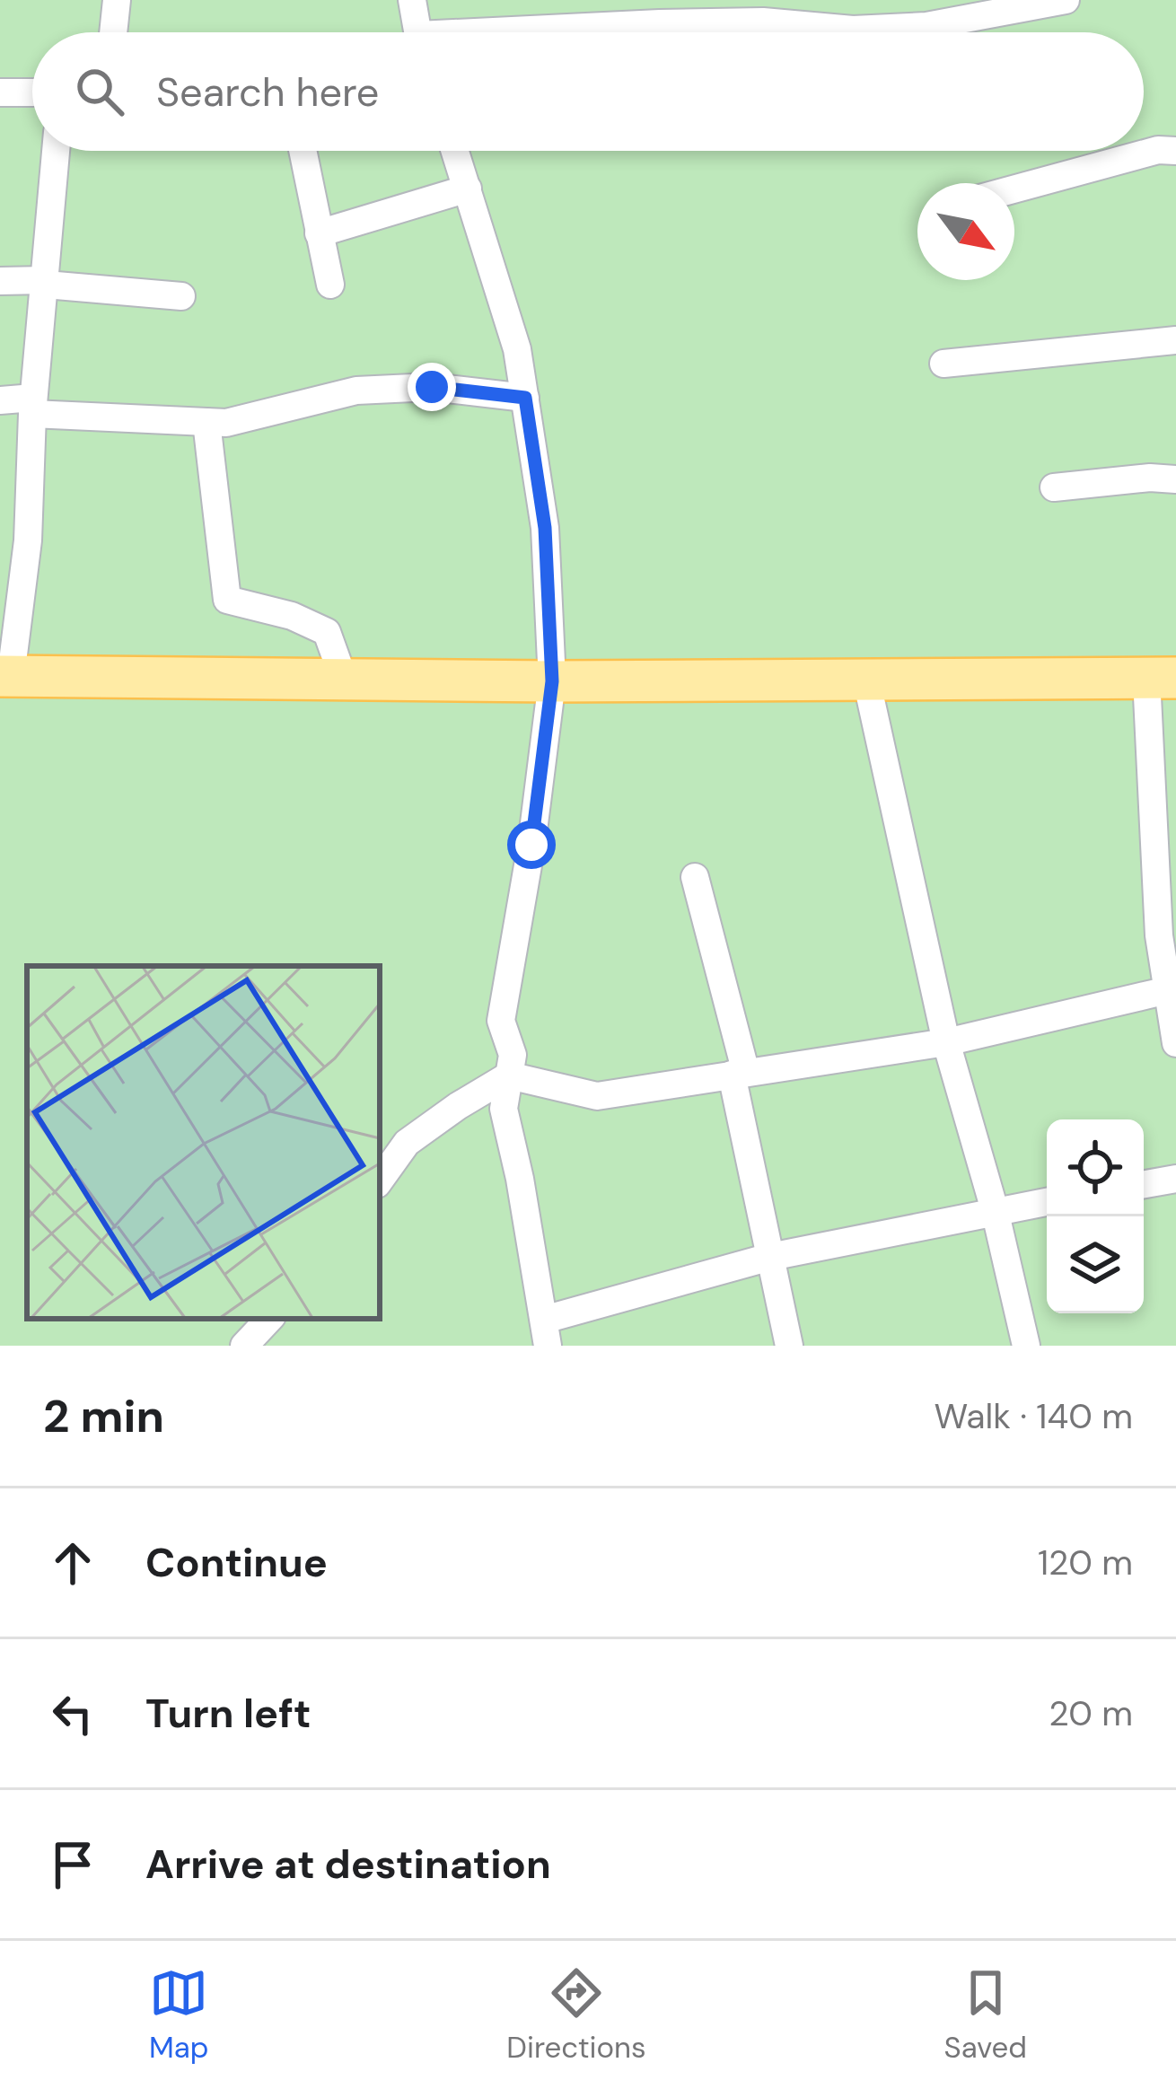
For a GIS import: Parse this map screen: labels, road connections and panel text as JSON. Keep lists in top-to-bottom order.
{
  "north": "bottom right",
  "page": {
    "search": "Search here",
    "heading": ["2 min", "Walk · 140 m"],
    "list": [
      ["Continue", "120 m"],
      ["Turn left", "20 m"],
      "Arrive at destination"
    ],
    "nav": ["Map", "Directions", "Saved"]
  }
}
